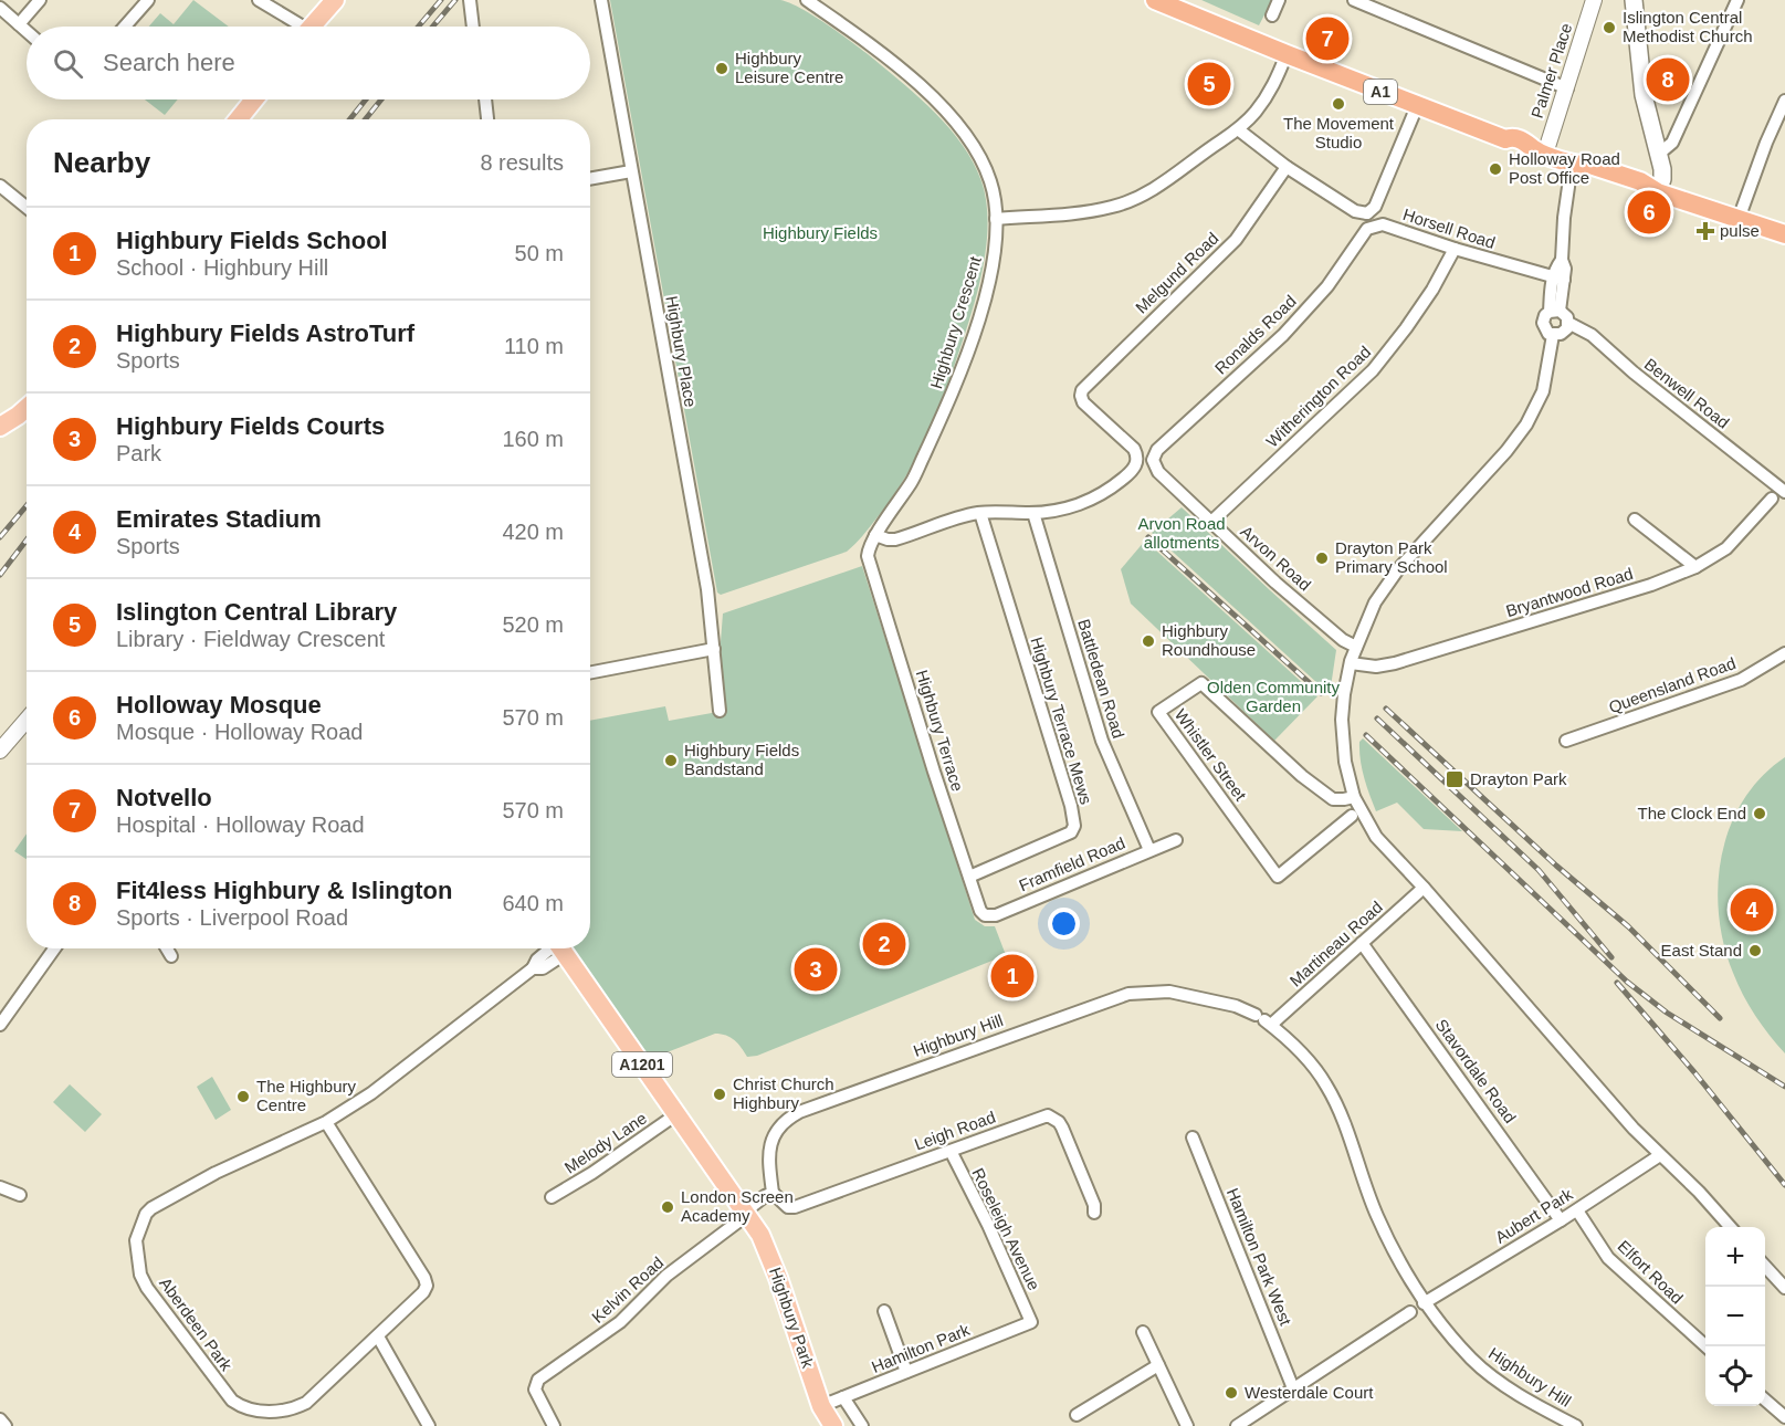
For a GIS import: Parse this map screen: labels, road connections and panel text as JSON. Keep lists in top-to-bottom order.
{
  "streets": {
    "highway": ["A1"],
    "main road": ["A1201", "Highbury Park"],
    "street": [
      "Palmer Place",
      "Horsell Road",
      "Melgund Road",
      "Highbury Crescent",
      "Ronalds Road",
      "Highbury Place",
      "Benwell Road",
      "Witherington Road",
      "Arvon Road",
      "Bryantwood Road",
      "Battledean Road",
      "Queensland Road",
      "Highbury Terrace Mews",
      "Highbury Terrace",
      "Whistler Street",
      "Framfield Road",
      "Martineau Road",
      "Highbury Hill",
      "Stavordale Road",
      "Leigh Road",
      "Melody Lane",
      "Aubert Park",
      "Roseleigh Avenue",
      "Hamilton Park West",
      "Elfort Road",
      "Kelvin Road",
      "Aberdeen Park",
      "Hamilton Park"
    ]
  },
  "crossings": [
    ["Palmer Place", "A1"],
    ["Horsell Road", "Ronalds Road"],
    ["Horsell Road", "Witherington Road"],
    ["Melgund Road", "Battledean Road"],
    ["Highbury Crescent", "Highbury Terrace"],
    ["Ronalds Road", "Arvon Road"],
    ["Witherington Road", "Arvon Road"],
    ["Battledean Road", "Framfield Road"],
    ["Highbury Terrace Mews", "Highbury Terrace"],
    ["Highbury Terrace", "Framfield Road"],
    ["Martineau Road", "Highbury Hill"],
    ["Martineau Road", "Stavordale Road"],
    ["Highbury Hill", "Leigh Road"],
    ["Highbury Hill", "Aubert Park"],
    ["A1201", "Melody Lane"],
    ["A1201", "Kelvin Road"],
    ["A1201", "Highbury Park"],
    ["Stavordale Road", "Aubert Park"],
    ["Leigh Road", "Roseleigh Avenue"],
    ["Aubert Park", "Elfort Road"],
    ["Roseleigh Avenue", "Hamilton Park"],
    ["Kelvin Road", "Highbury Park"],
    ["Highbury Park", "Hamilton Park"]
  ],
  "parks": ["Highbury Fields", "Arvon Road allotments", "Olden Community Garden"],
  "places": {
    "other": [
      "Islington Central Methodist Church",
      "Highbury Leisure Centre",
      "The Movement Studio",
      "Holloway Road Post Office",
      "Drayton Park Primary School",
      "Highbury Roundhouse",
      "Highbury Fields Bandstand",
      "The Clock End",
      "East Stand",
      "Christ Church Highbury",
      "The Highbury Centre",
      "London Screen Academy",
      "Westerdale Court"
    ],
    "health": ["pulse"],
    "transit": ["Drayton Park"]
  },
  "page": {
    "pins": [
      "7",
      "8",
      "5",
      "6",
      "4",
      "2",
      "3",
      "1"
    ],
    "search": "Search here",
    "heading": ["Nearby", "8 results"],
    "list": [
      {
        "mark": "1",
        "name": "Highbury Fields School",
        "note": "School · Highbury Hill",
        "value": "50 m"
      },
      {
        "mark": "2",
        "name": "Highbury Fields AstroTurf",
        "note": "Sports",
        "value": "110 m"
      },
      {
        "mark": "3",
        "name": "Highbury Fields Courts",
        "note": "Park",
        "value": "160 m"
      },
      {
        "mark": "4",
        "name": "Emirates Stadium",
        "note": "Sports",
        "value": "420 m"
      },
      {
        "mark": "5",
        "name": "Islington Central Library",
        "note": "Library · Fieldway Crescent",
        "value": "520 m"
      },
      {
        "mark": "6",
        "name": "Holloway Mosque",
        "note": "Mosque · Holloway Road",
        "value": "570 m"
      },
      {
        "mark": "7",
        "name": "Notvello",
        "note": "Hospital · Holloway Road",
        "value": "570 m"
      },
      {
        "mark": "8",
        "name": "Fit4less Highbury & Islington",
        "note": "Sports · Liverpool Road",
        "value": "640 m"
      }
    ],
    "map_buttons": ["+", "−"]
  }
}
